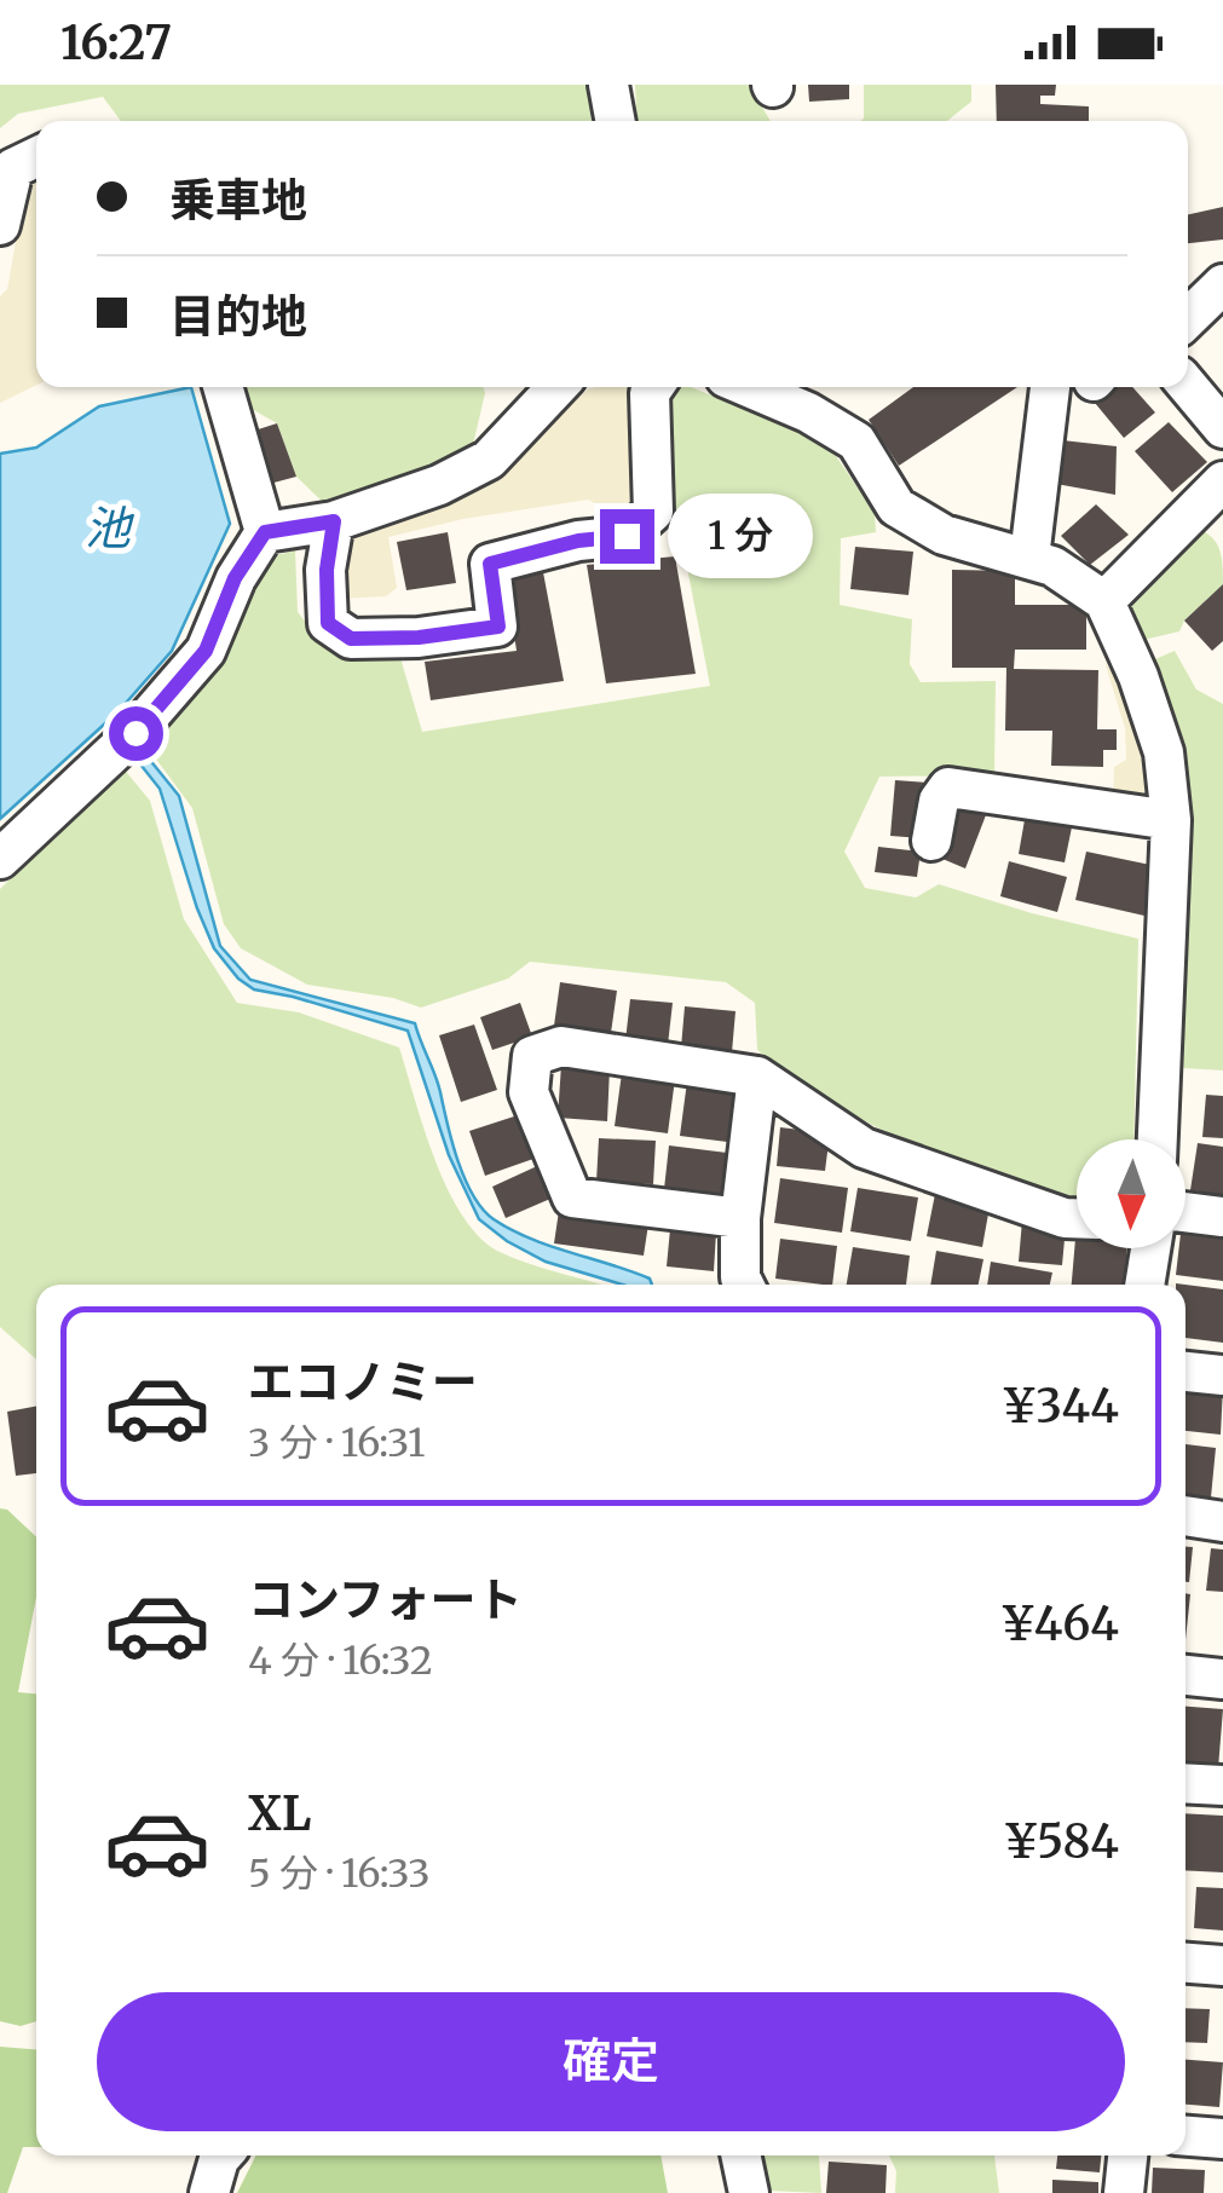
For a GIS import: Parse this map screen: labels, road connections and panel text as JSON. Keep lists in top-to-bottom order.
{
  "water": ["池"],
  "north": "bottom",
  "page": {
    "status": "16:27",
    "banner": ["乗車地", "目的地"],
    "bubble": "1 分",
    "list": [
      {
        "name": "エコノミー",
        "note": "3 分 · 16:31",
        "value": "¥344"
      },
      {
        "name": "コンフォート",
        "note": "4 分 · 16:32",
        "value": "¥464"
      },
      {
        "name": "XL",
        "note": "5 分 · 16:33",
        "value": "¥584"
      }
    ],
    "buttons": "確定"
  }
}
